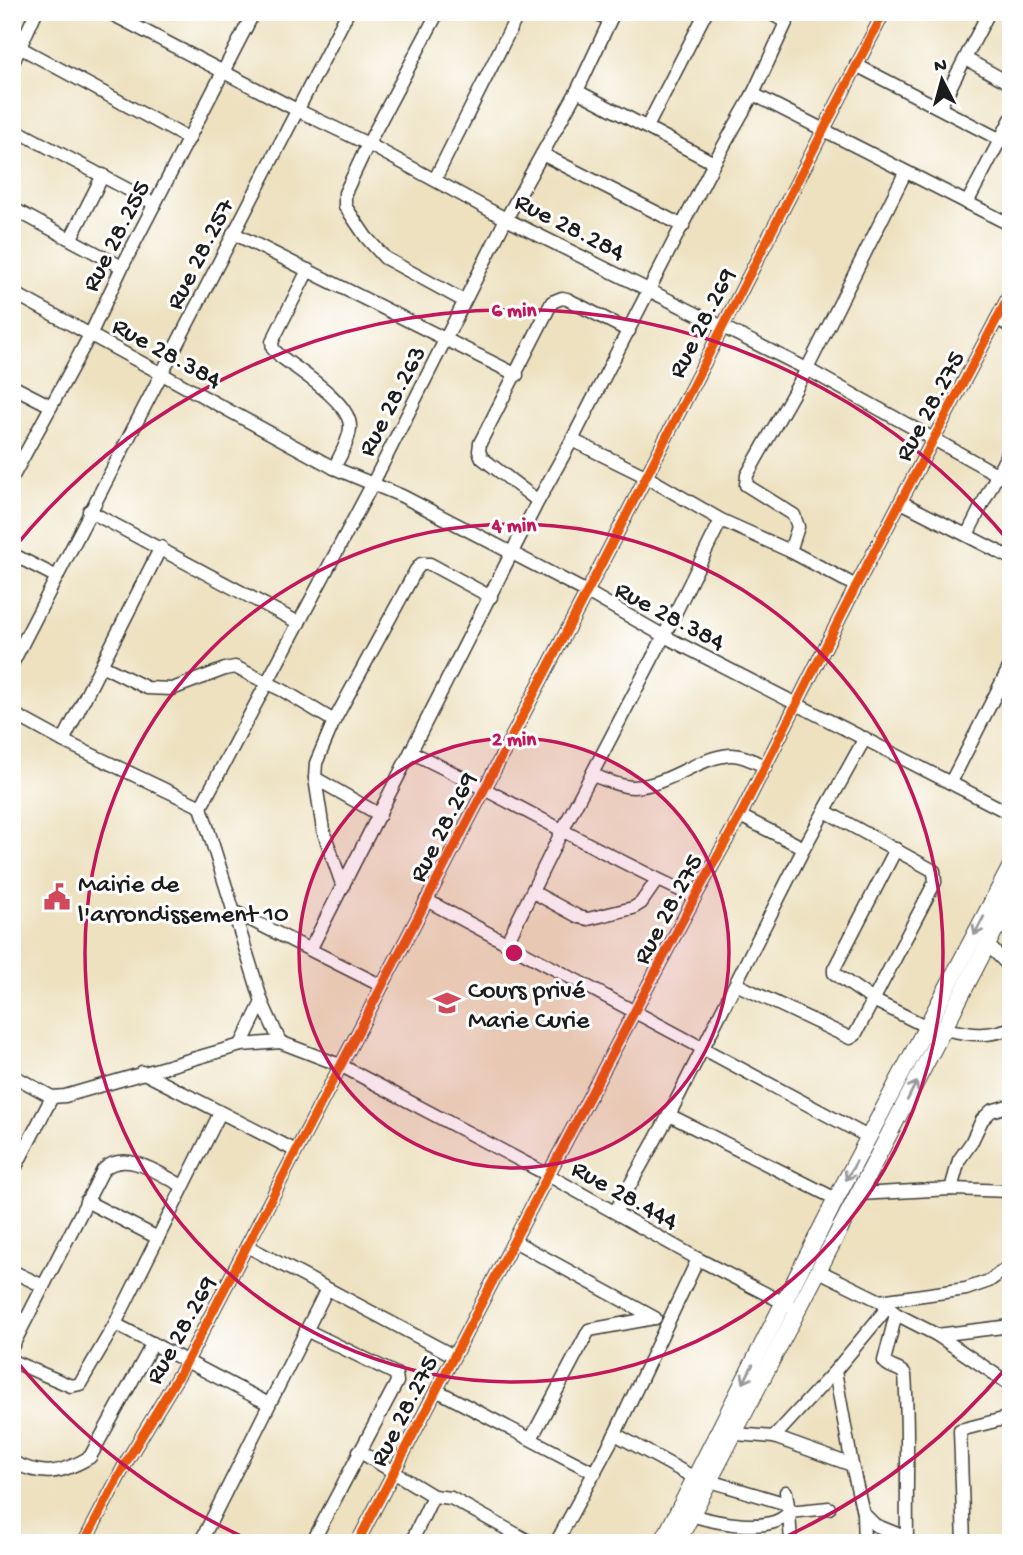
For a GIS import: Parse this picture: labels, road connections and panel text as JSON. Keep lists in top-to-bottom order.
{
  "streets": {
    "street": [
      "Rue 28.284",
      "Rue 28.255",
      "Rue 28.257",
      "Rue 28.269",
      "Rue 28.384",
      "Rue 28.263",
      "Rue 28.275",
      "Rue 28.444"
    ]
  },
  "crossings": [
    ["Rue 28.284", "Rue 28.255"],
    ["Rue 28.284", "Rue 28.257"],
    ["Rue 28.284", "Rue 28.269"],
    ["Rue 28.284", "Rue 28.263"],
    ["Rue 28.284", "Rue 28.275"],
    ["Rue 28.255", "Rue 28.384"],
    ["Rue 28.257", "Rue 28.384"],
    ["Rue 28.269", "Rue 28.384"],
    ["Rue 28.269", "Rue 28.444"],
    ["Rue 28.384", "Rue 28.263"],
    ["Rue 28.384", "Rue 28.275"],
    ["Rue 28.275", "Rue 28.444"]
  ],
  "places": {
    "public building": ["Mairie de l'arrondissement 10"],
    "school or university": ["Cours privé Marie Curie"]
  },
  "north": "top",
  "rings": ["6 min", "4 min", "2 min"]
}
